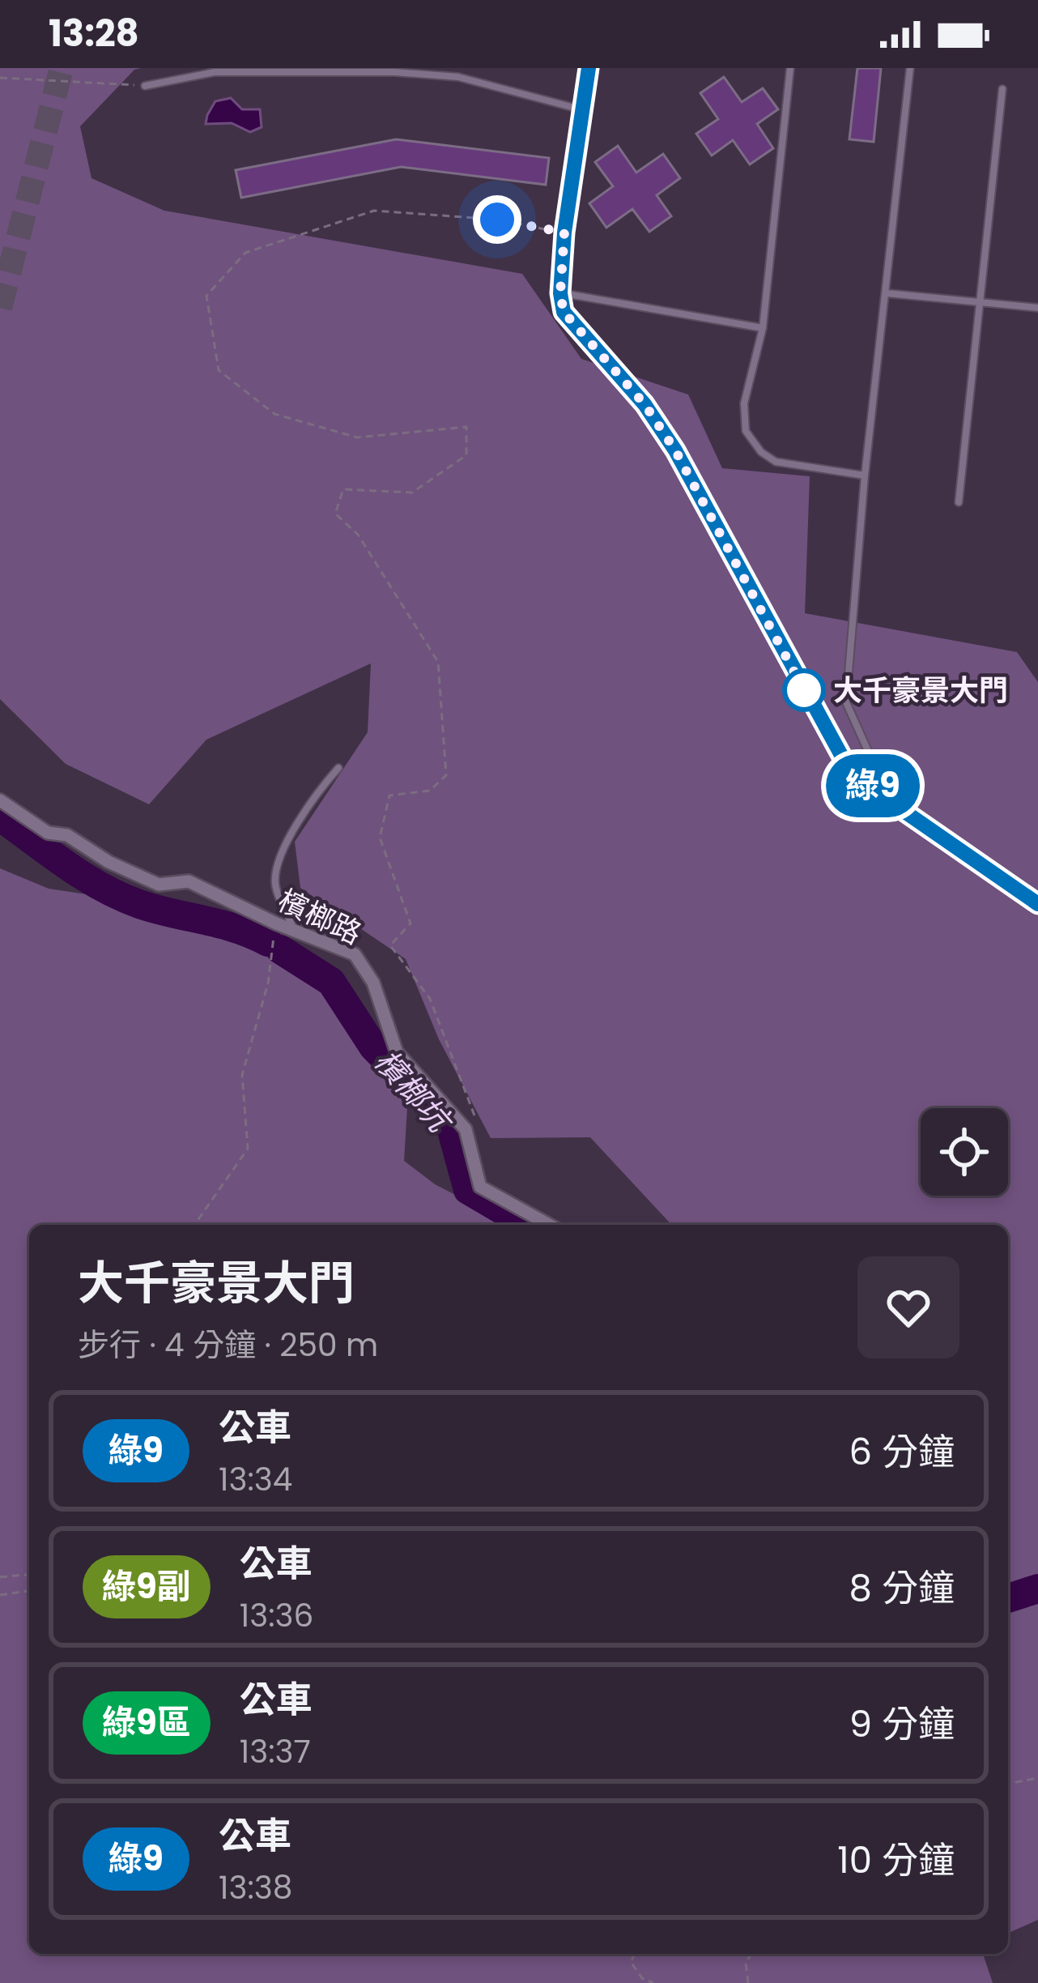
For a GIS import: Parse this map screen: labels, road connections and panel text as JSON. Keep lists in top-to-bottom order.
{
  "streets": {
    "street": ["檳榔路"]
  },
  "water": ["檳榔坑"],
  "places": ["大千豪景大門"],
  "lines": ["bus line 綠9"],
  "page": {
    "status": "13:28",
    "on_map": "綠9",
    "heading": ["大千豪景大門", "步行 · 4 分鐘 · 250 m"],
    "list": [
      {
        "mark": "綠9",
        "name": "公車",
        "note": "13:34",
        "value": "6 分鐘"
      },
      {
        "mark": "綠9副",
        "name": "公車",
        "note": "13:36",
        "value": "8 分鐘"
      },
      {
        "mark": "綠9區",
        "name": "公車",
        "note": "13:37",
        "value": "9 分鐘"
      },
      {
        "mark": "綠9",
        "name": "公車",
        "note": "13:38",
        "value": "10 分鐘"
      }
    ]
  }
}
